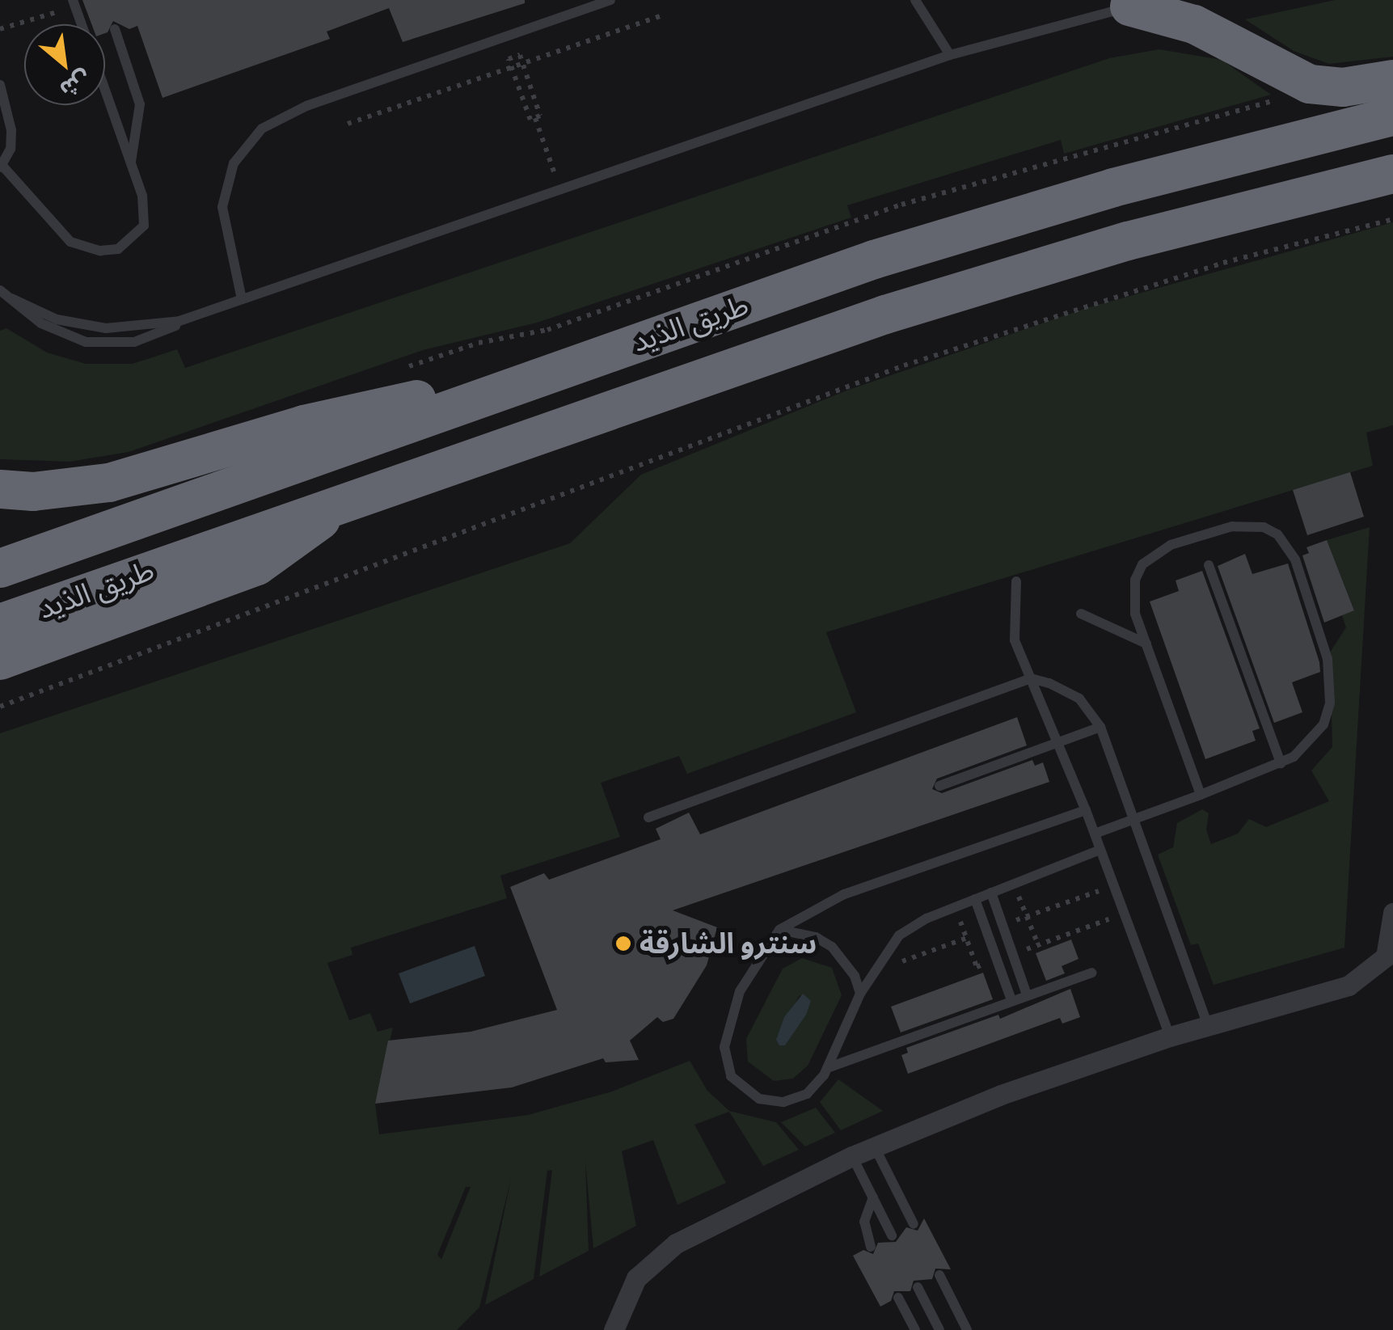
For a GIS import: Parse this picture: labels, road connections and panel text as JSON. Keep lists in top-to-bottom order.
{
  "streets": {
    "highway": ["طريق الذيد"]
  },
  "places": ["سنترو الشارقة"],
  "north": "bottom right"
}
